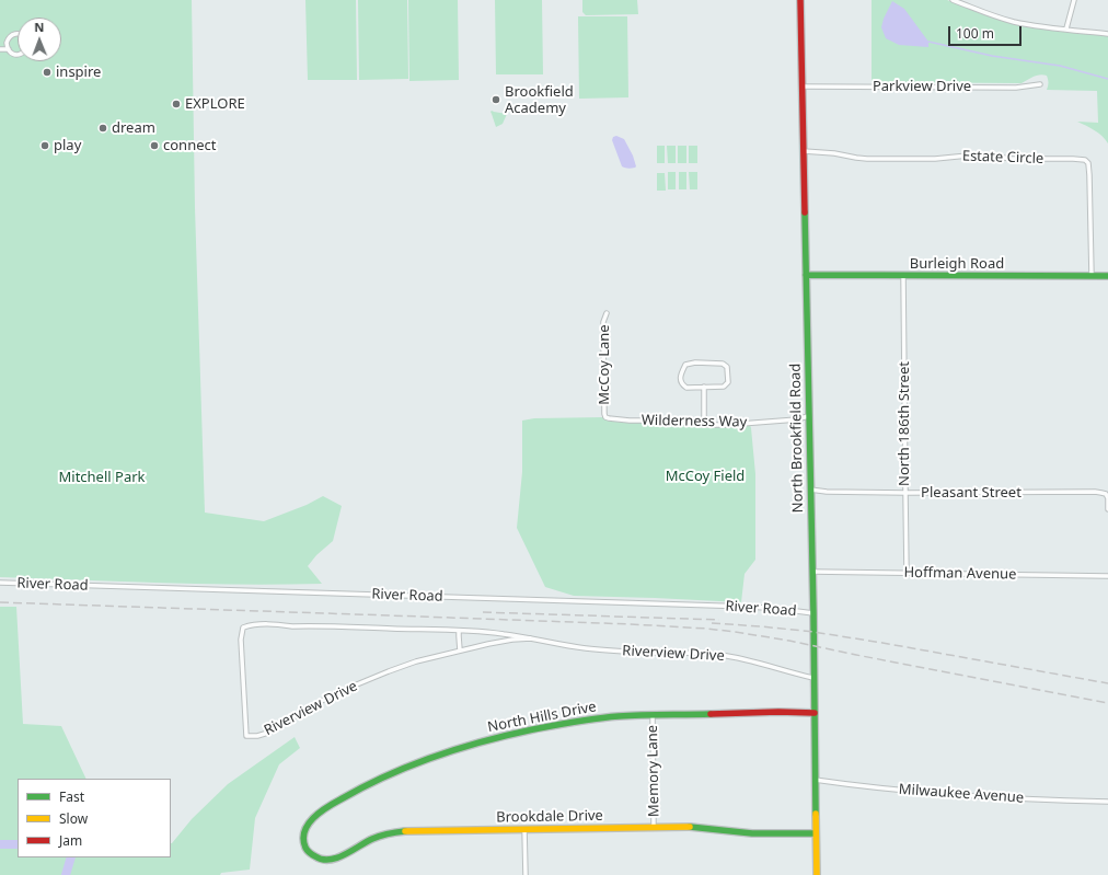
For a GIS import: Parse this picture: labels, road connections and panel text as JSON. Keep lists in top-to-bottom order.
{
  "streets": {
    "street": [
      "Parkview Drive",
      "Estate Circle",
      "Burleigh Road",
      "McCoy Lane",
      "Wilderness Way",
      "North 186th Street",
      "North Brookfield Road",
      "Pleasant Street",
      "Hoffman Avenue",
      "River Road",
      "Riverview Drive",
      "North Hills Drive",
      "Memory Lane",
      "Milwaukee Avenue",
      "Brookdale Drive"
    ]
  },
  "crossings": [
    ["Parkview Drive", "North Brookfield Road"],
    ["Estate Circle", "Burleigh Road"],
    ["Estate Circle", "North Brookfield Road"],
    ["Burleigh Road", "North 186th Street"],
    ["Burleigh Road", "North Brookfield Road"],
    ["McCoy Lane", "Wilderness Way"],
    ["Wilderness Way", "North Brookfield Road"],
    ["North 186th Street", "Pleasant Street"],
    ["North 186th Street", "Hoffman Avenue"],
    ["North Brookfield Road", "Pleasant Street"],
    ["North Brookfield Road", "Hoffman Avenue"],
    ["North Brookfield Road", "River Road"],
    ["North Brookfield Road", "Riverview Drive"],
    ["North Brookfield Road", "North Hills Drive"],
    ["North Brookfield Road", "Milwaukee Avenue"],
    ["North Brookfield Road", "Brookdale Drive"],
    ["North Hills Drive", "Memory Lane"],
    ["North Hills Drive", "Brookdale Drive"],
    ["Memory Lane", "Brookdale Drive"]
  ],
  "parks": ["McCoy Field", "Mitchell Park"],
  "places": [
    "inspire",
    "Brookfield Academy",
    "EXPLORE",
    "dream",
    "play",
    "connect"
  ],
  "legend": ["Fast", "Slow", "Jam"],
  "scale_bar": "100 m",
  "north": "top"
}
